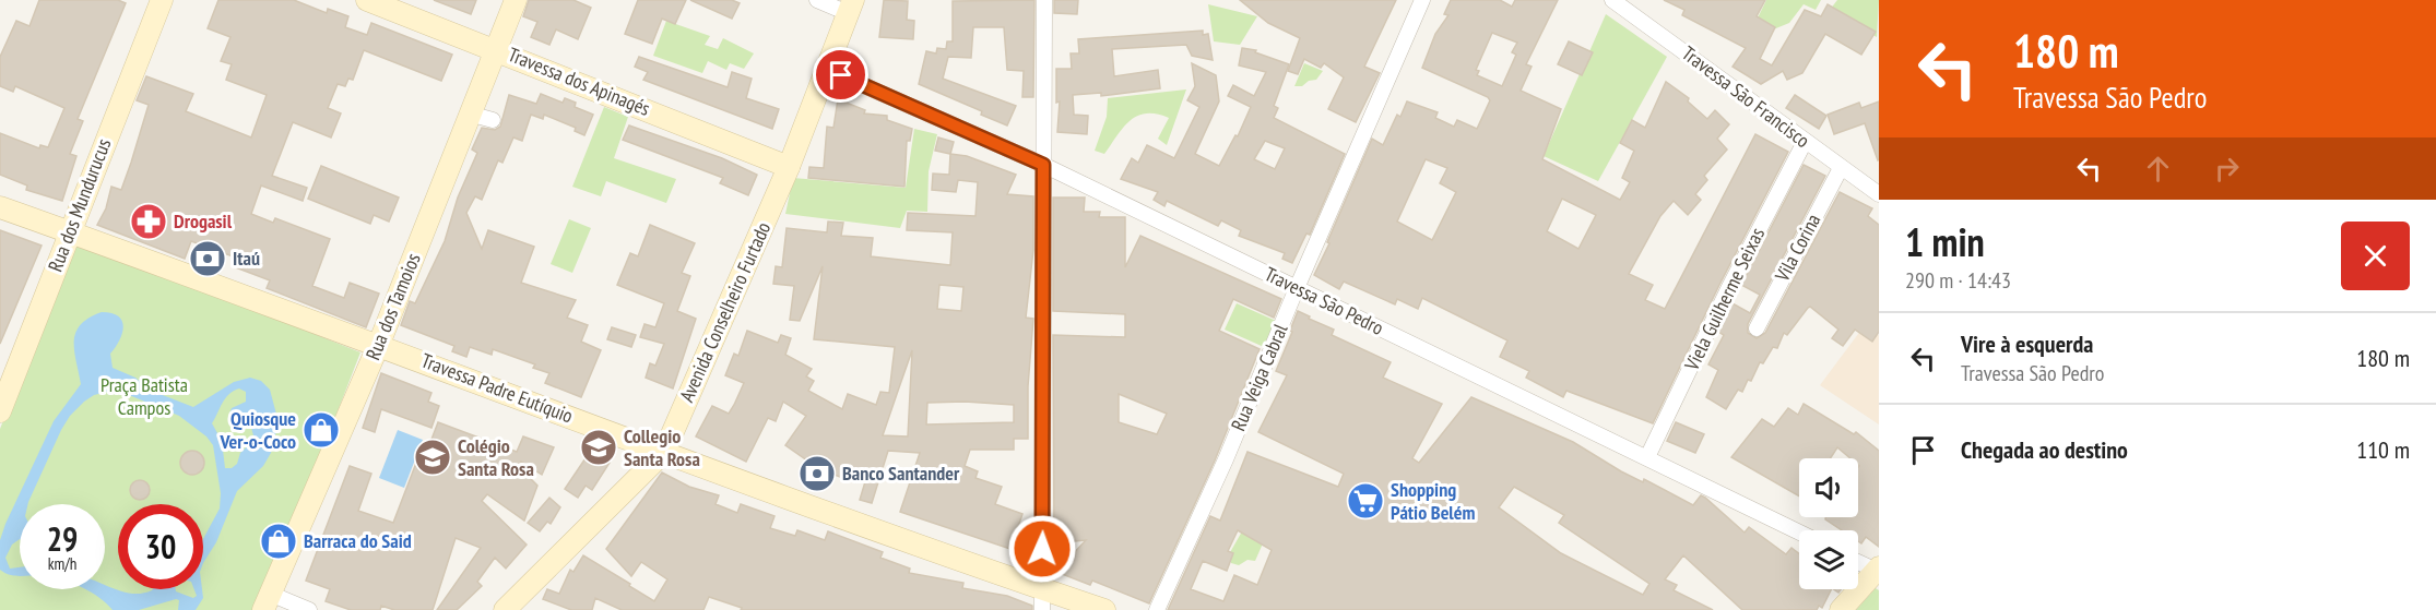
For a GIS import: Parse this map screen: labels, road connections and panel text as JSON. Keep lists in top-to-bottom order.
{
  "streets": {
    "main road": [
      "Travessa dos Apinagés",
      "Rua dos Mundurucus",
      "Rua dos Tamoios",
      "Avenida Conselheiro Furtado",
      "Travessa Padre Eutíquio"
    ],
    "street": [
      "Travessa São Francisco",
      "Vila Corina",
      "Viela Guilherme Seixas",
      "Travessa São Pedro",
      "Rua Veiga Cabral"
    ]
  },
  "crossings": [
    ["Travessa dos Apinagés", "Rua dos Tamoios"],
    ["Travessa dos Apinagés", "Avenida Conselheiro Furtado"],
    ["Travessa São Francisco", "Vila Corina"],
    ["Travessa São Francisco", "Viela Guilherme Seixas"],
    ["Rua dos Mundurucus", "Travessa Padre Eutíquio"],
    ["Viela Guilherme Seixas", "Travessa São Pedro"],
    ["Travessa São Pedro", "Avenida Conselheiro Furtado"],
    ["Travessa São Pedro", "Rua Veiga Cabral"],
    ["Rua dos Tamoios", "Travessa Padre Eutíquio"],
    ["Avenida Conselheiro Furtado", "Travessa Padre Eutíquio"]
  ],
  "parks": ["Praça Batista Campos"],
  "places": {
    "pharmacy": ["Drogasil"],
    "bank": ["Itaú", "Banco Santander"],
    "shop": ["Quiosque Ver-o-Coco", "Barraca do Said"],
    "school or university": ["Collegio Santa Rosa", "Colégio Santa Rosa"],
    "supermarket": ["Shopping Pátio Belém"]
  },
  "page": {
    "turn": ["180 m", "Travessa São Pedro"],
    "heading": ["1 min", "290 m · 14:43"],
    "list": [
      {
        "name": "Vire à esquerda",
        "note": "Travessa São Pedro",
        "value": "180 m"
      },
      {
        "name": "Chegada ao destino",
        "value": "110 m"
      }
    ],
    "speed": "29 km/h",
    "limit": "30"
  }
}
